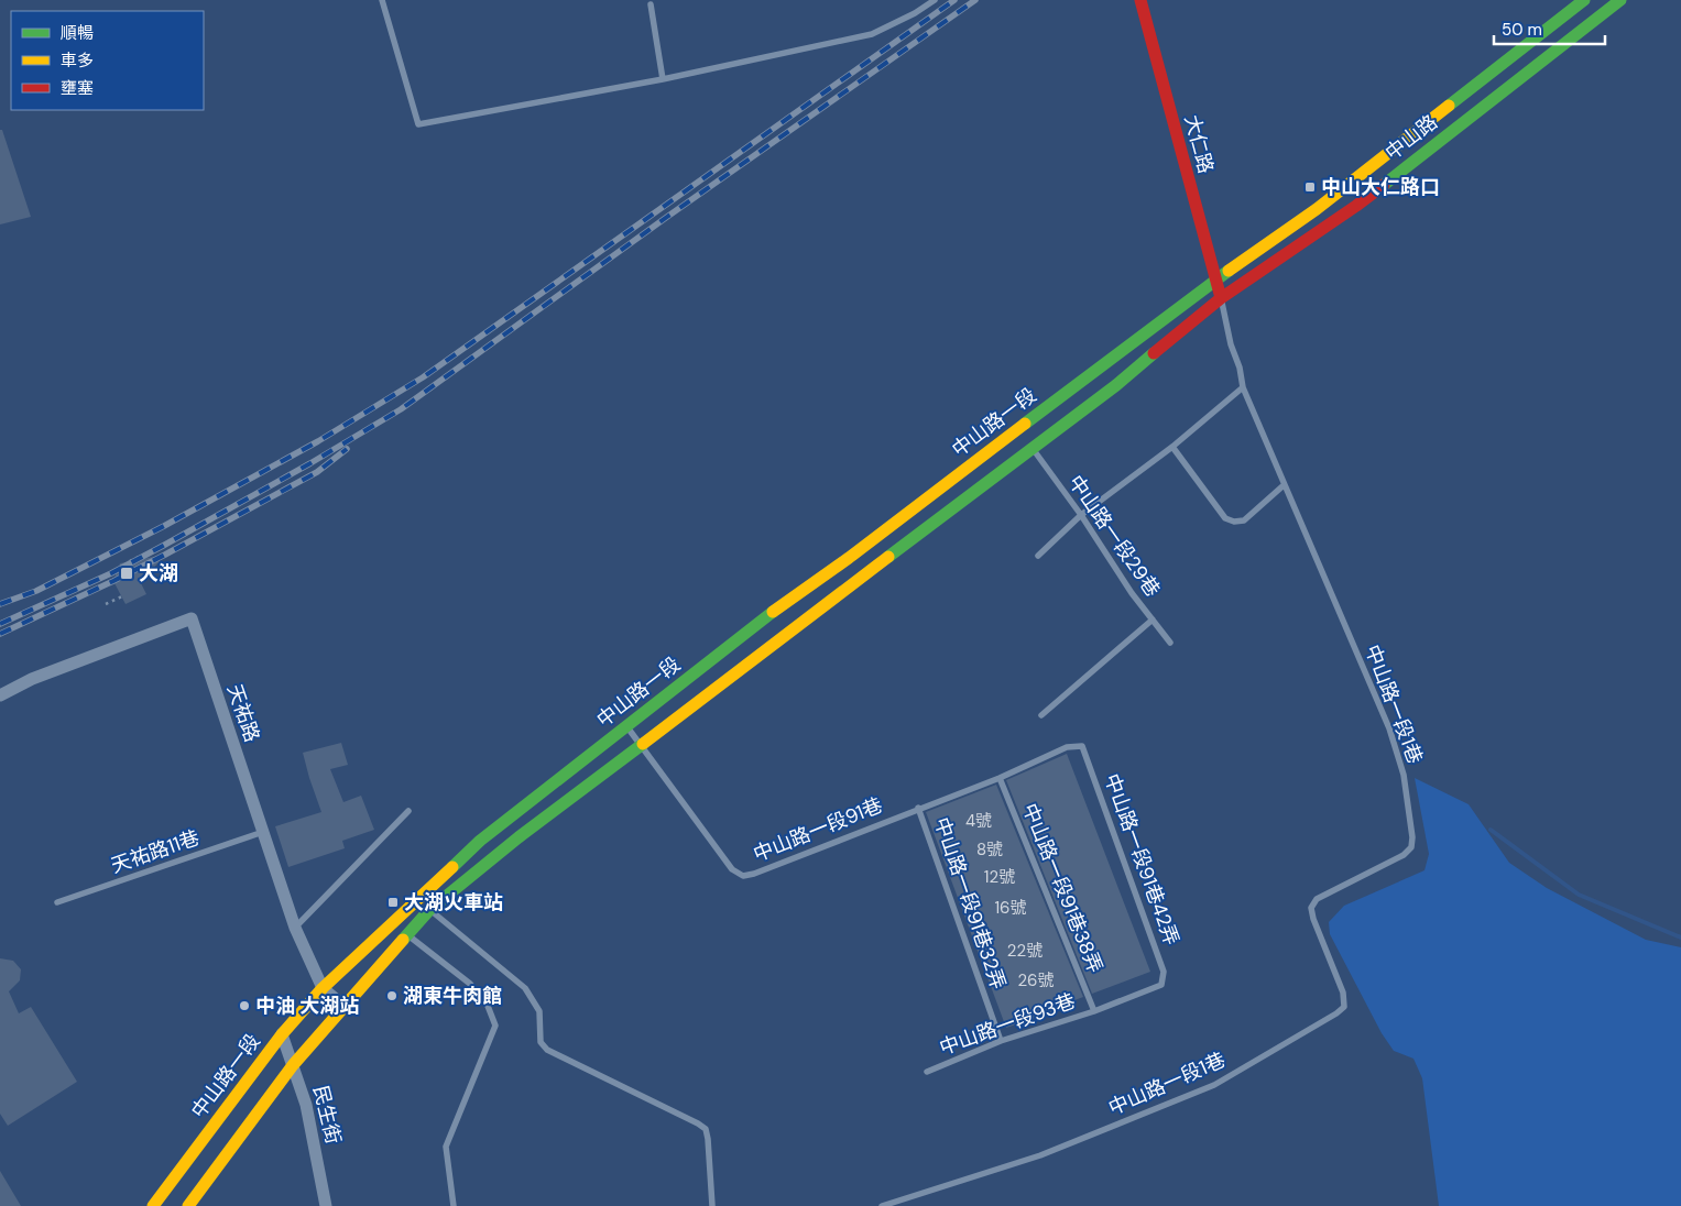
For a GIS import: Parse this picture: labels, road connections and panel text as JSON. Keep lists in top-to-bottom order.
{
  "streets": {
    "main road": ["中山路", "大仁路", "中山路一段"],
    "street": ["天祐路", "民生街"],
    "lane": [
      "中山路一段29巷",
      "中山路一段1巷",
      "中山路一段91巷",
      "天祐路11巷",
      "中山路一段91巷42弄",
      "中山路一段91巷38弄",
      "中山路一段91巷32弄",
      "中山路一段93巷"
    ]
  },
  "crossings": [
    ["中山路", "大仁路"],
    ["中山路", "中山路一段"],
    ["中山路", "中山路一段1巷"],
    ["大仁路", "中山路一段"],
    ["大仁路", "中山路一段1巷"],
    ["中山路一段", "天祐路"],
    ["中山路一段", "中山路一段91巷"],
    ["中山路一段", "民生街"],
    ["天祐路", "天祐路11巷"],
    ["中山路一段91巷", "中山路一段91巷42弄"],
    ["中山路一段91巷", "中山路一段91巷38弄"],
    ["中山路一段91巷", "中山路一段91巷32弄"],
    ["中山路一段91巷42弄", "中山路一段93巷"],
    ["中山路一段91巷38弄", "中山路一段93巷"],
    ["中山路一段91巷32弄", "中山路一段93巷"]
  ],
  "places": {
    "transit": ["中山大仁路口", "大湖", "大湖火車站"],
    "other": ["湖東牛肉館", "中油 大湖站"]
  },
  "house_numbers": [
    "4號",
    "8號",
    "12號",
    "16號",
    "22號",
    "26號"
  ],
  "legend": ["順暢", "車多", "壅塞"],
  "scale_bar": "50 m"
}
